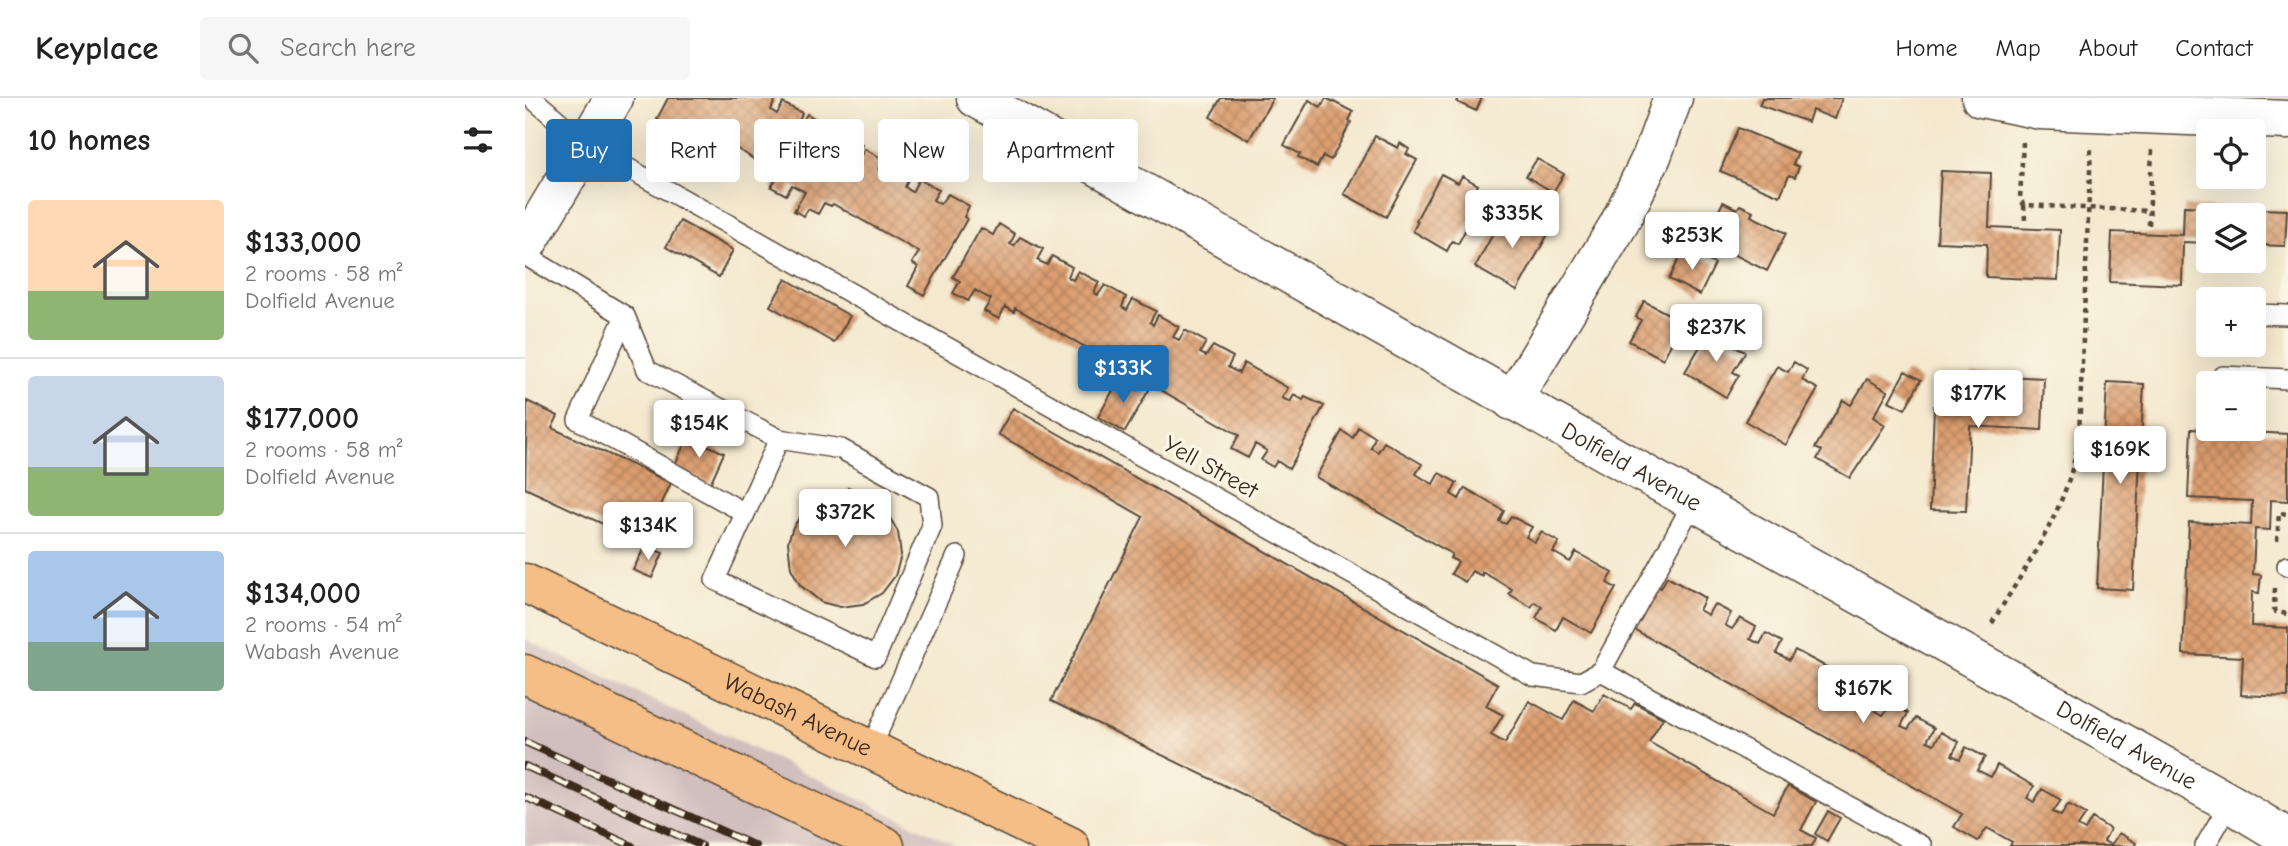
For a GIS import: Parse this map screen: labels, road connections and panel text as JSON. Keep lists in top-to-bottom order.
{
  "streets": {
    "main road": ["Wabash Avenue"],
    "street": ["Dolfield Avenue"],
    "lane": ["Yell Street"]
  },
  "page": {
    "header": "Keyplace",
    "search": "Search here",
    "nav": [
      "Home",
      "Map",
      "About",
      "Contact"
    ],
    "heading": "10 homes",
    "map_buttons": ["+", "−"],
    "chip": [
      "Buy",
      "Rent",
      "Filters",
      "New",
      "Apartment"
    ],
    "list": [
      {
        "name": "$133,000",
        "note": "2 rooms · 58 m² · Dolfield Avenue"
      },
      {
        "name": "$177,000",
        "note": "2 rooms · 58 m² · Dolfield Avenue"
      },
      {
        "name": "$134,000",
        "note": "2 rooms · 54 m² · Wabash Avenue"
      }
    ],
    "price": [
      "$335K",
      "$253K",
      "$237K",
      "$133K",
      "$177K",
      "$154K",
      "$169K",
      "$372K",
      "$134K",
      "$167K"
    ]
  }
}
